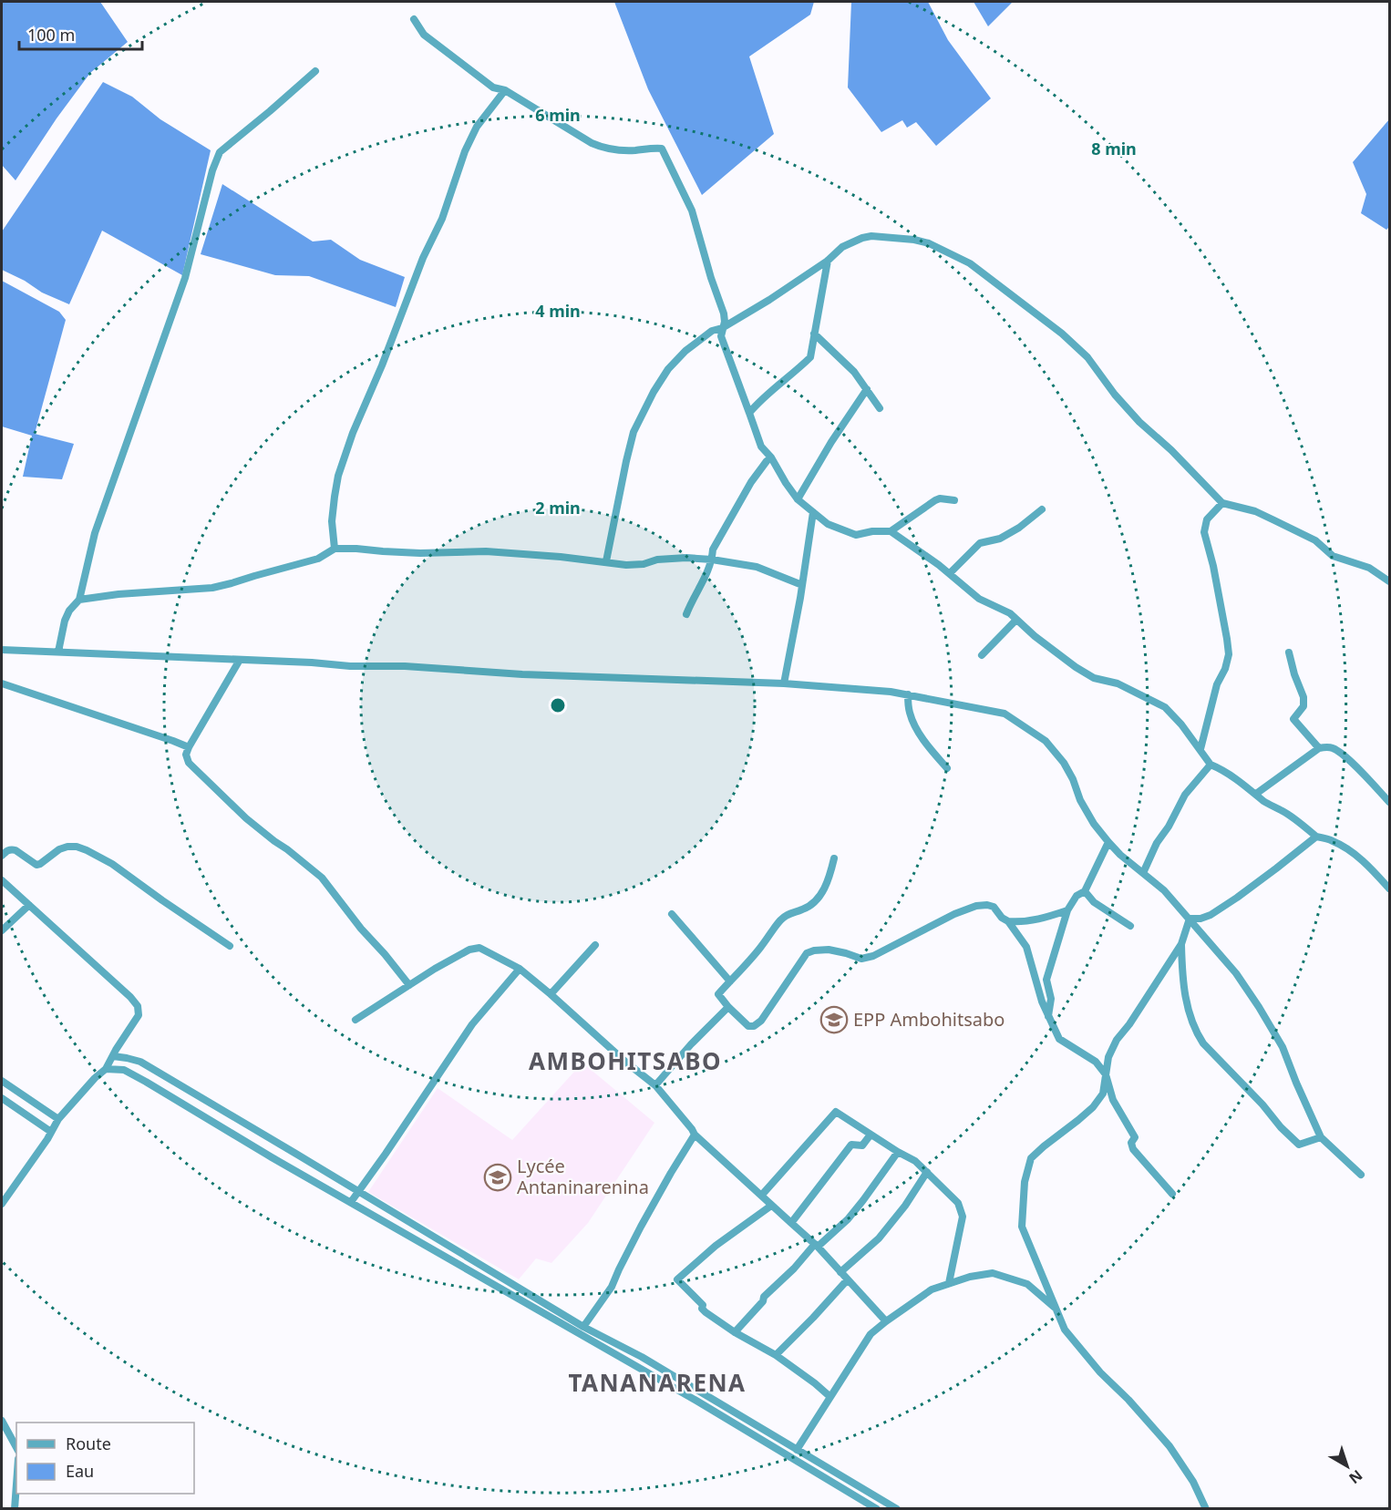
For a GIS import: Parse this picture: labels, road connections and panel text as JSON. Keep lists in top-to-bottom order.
{
  "districts": ["AMBOHITSABO", "TANANARENA"],
  "places": {
    "school or university": ["EPP Ambohitsabo", "Lycée Antaninarenina"]
  },
  "legend": ["Route", "Eau"],
  "scale_bar": "100 m",
  "north": "bottom right",
  "rings": [
    "6 min",
    "8 min",
    "4 min",
    "2 min"
  ]
}
